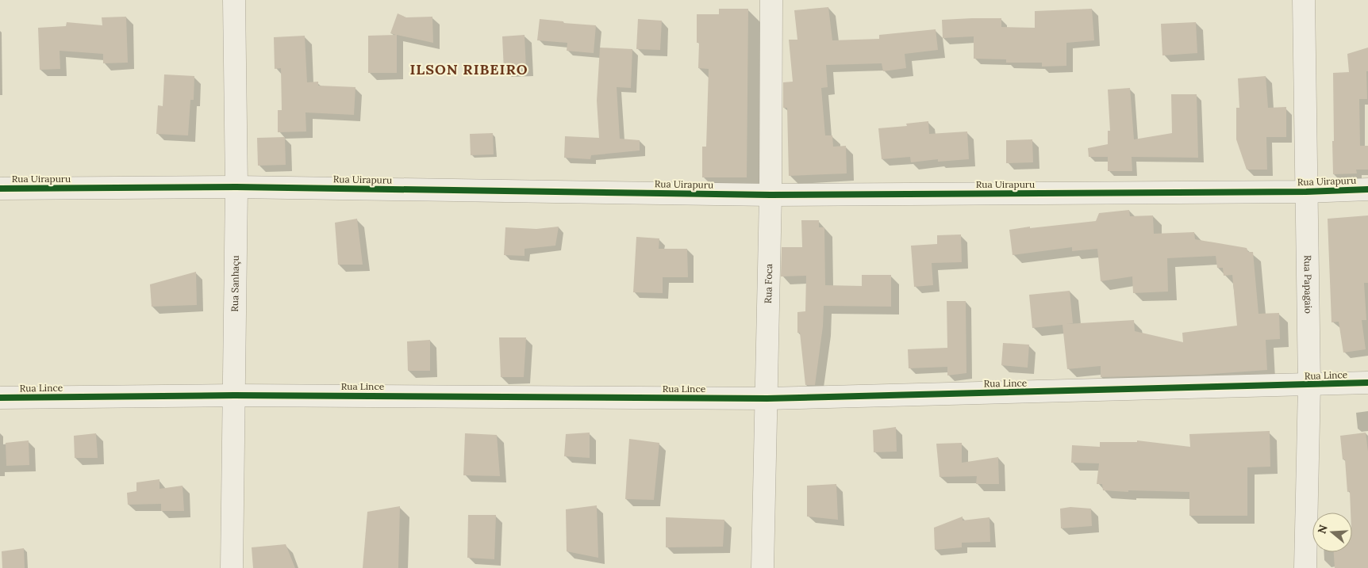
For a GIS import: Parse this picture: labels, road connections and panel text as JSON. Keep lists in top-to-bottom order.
{
  "streets": {
    "street": [
      "Rua Uirapuru",
      "Rua Sanhaçu",
      "Rua Foca",
      "Rua Papagaio",
      "Rua Lince"
    ]
  },
  "crossings": [
    ["Rua Uirapuru", "Rua Sanhaçu"],
    ["Rua Uirapuru", "Rua Foca"],
    ["Rua Uirapuru", "Rua Papagaio"],
    ["Rua Sanhaçu", "Rua Lince"],
    ["Rua Foca", "Rua Lince"],
    ["Rua Papagaio", "Rua Lince"]
  ],
  "districts": ["ILSON RIBEIRO"],
  "north": "left"
}
